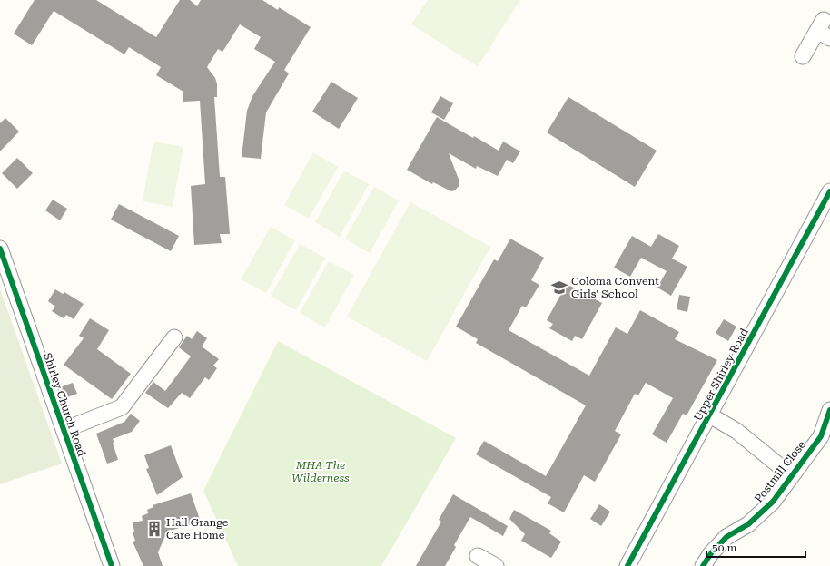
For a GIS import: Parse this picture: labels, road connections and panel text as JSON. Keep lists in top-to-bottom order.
{
  "streets": {
    "street": ["Upper Shirley Road", "Shirley Church Road", "Postmill Close"]
  },
  "parks": ["MHA The Wilderness"],
  "places": {
    "school or university": ["Coloma Convent Girls' School"],
    "building": ["Hall Grange Care Home"]
  },
  "scale_bar": "50 m"
}
